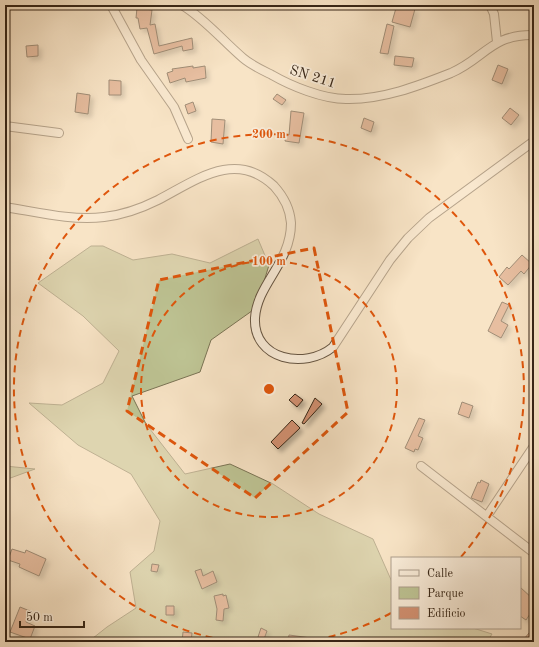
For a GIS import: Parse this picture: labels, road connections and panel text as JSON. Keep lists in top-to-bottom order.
{
  "streets": {
    "street": ["SN 211"]
  },
  "legend": ["Calle", "Parque", "Edificio"],
  "scale_bar": "50 m",
  "rings": ["200 m", "100 m"]
}
